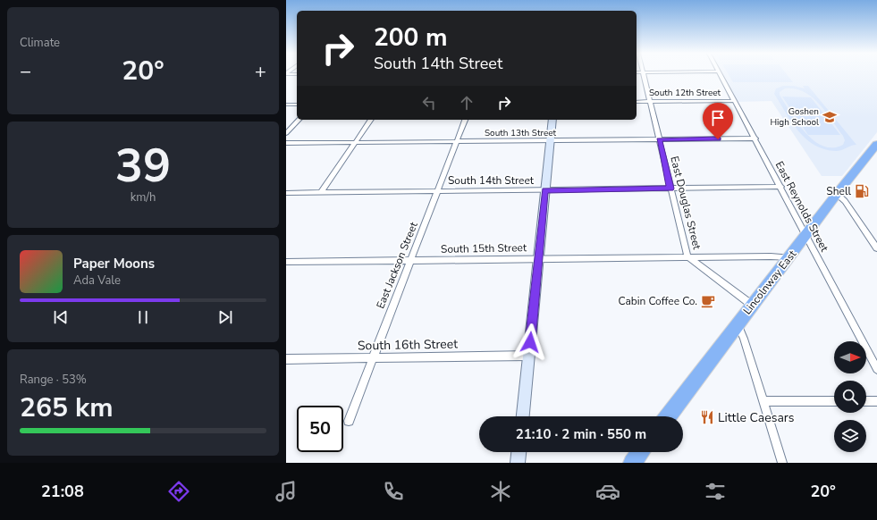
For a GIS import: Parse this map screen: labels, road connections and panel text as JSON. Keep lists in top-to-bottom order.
{
  "streets": {
    "highway": ["Lincolnway East"],
    "street": [
      "South 12th Street",
      "South 13th Street",
      "South 14th Street",
      "East Douglas Street",
      "East Reynolds Street",
      "South 15th Street",
      "East Jackson Street",
      "South 16th Street"
    ]
  },
  "crossings": [
    ["South 12th Street", "East Douglas Street"],
    ["South 12th Street", "East Reynolds Street"],
    ["South 13th Street", "East Douglas Street"],
    ["South 13th Street", "East Reynolds Street"],
    ["South 13th Street", "East Jackson Street"],
    ["South 14th Street", "East Douglas Street"],
    ["South 14th Street", "East Reynolds Street"],
    ["South 14th Street", "East Jackson Street"],
    ["East Douglas Street", "South 15th Street"],
    ["East Douglas Street", "Lincolnway East"],
    ["East Reynolds Street", "Lincolnway East"],
    ["South 15th Street", "East Jackson Street"],
    ["South 15th Street", "Lincolnway East"],
    ["East Jackson Street", "South 16th Street"]
  ],
  "places": {
    "school or university": ["Goshen High School"],
    "fuel station": ["Shell"],
    "cafe": ["Cabin Coffee Co."],
    "restaurant": ["Little Caesars"]
  },
  "north": "right",
  "page": {
    "tile": [
      "Climate",
      ["39", "km/h"],
      ["Range · 53%", "265 km"]
    ],
    "turn": ["200 m", "South 14th Street"],
    "heat": ["−", "20°", "+"],
    "song": ["Paper Moons", "Ada Vale"],
    "limit": "50",
    "trip": "21:10 · 2 min · 550 m",
    "tabs": ["21:08", "20°"]
  }
}
